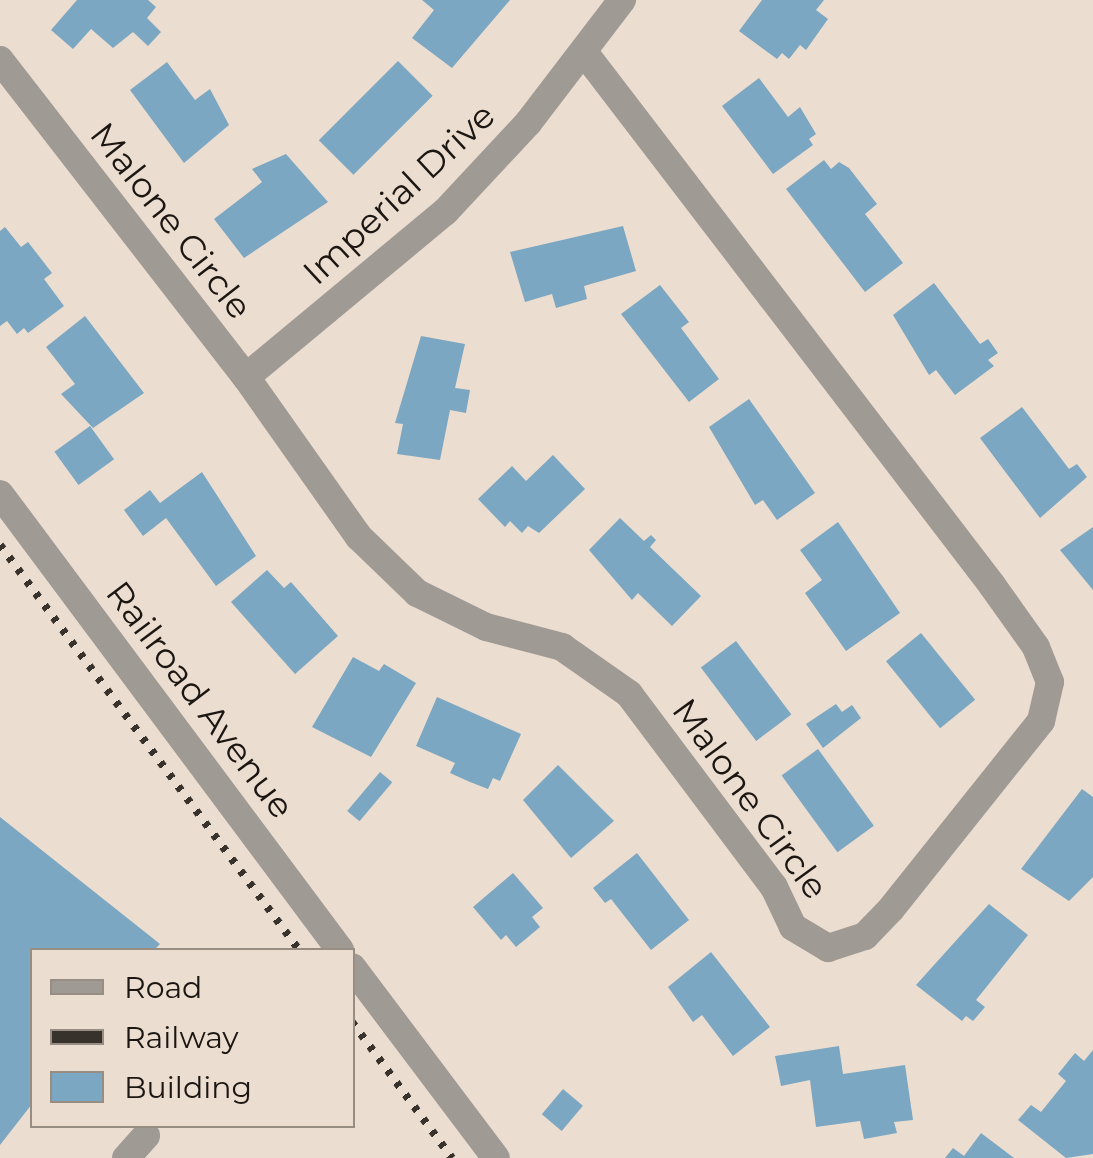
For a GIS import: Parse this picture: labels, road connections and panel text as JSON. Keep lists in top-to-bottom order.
{
  "streets": {
    "street": ["Imperial Drive", "Malone Circle", "Railroad Avenue"]
  },
  "crossings": [
    ["Imperial Drive", "Malone Circle"]
  ],
  "legend": ["Road", "Railway", "Building"]
}
